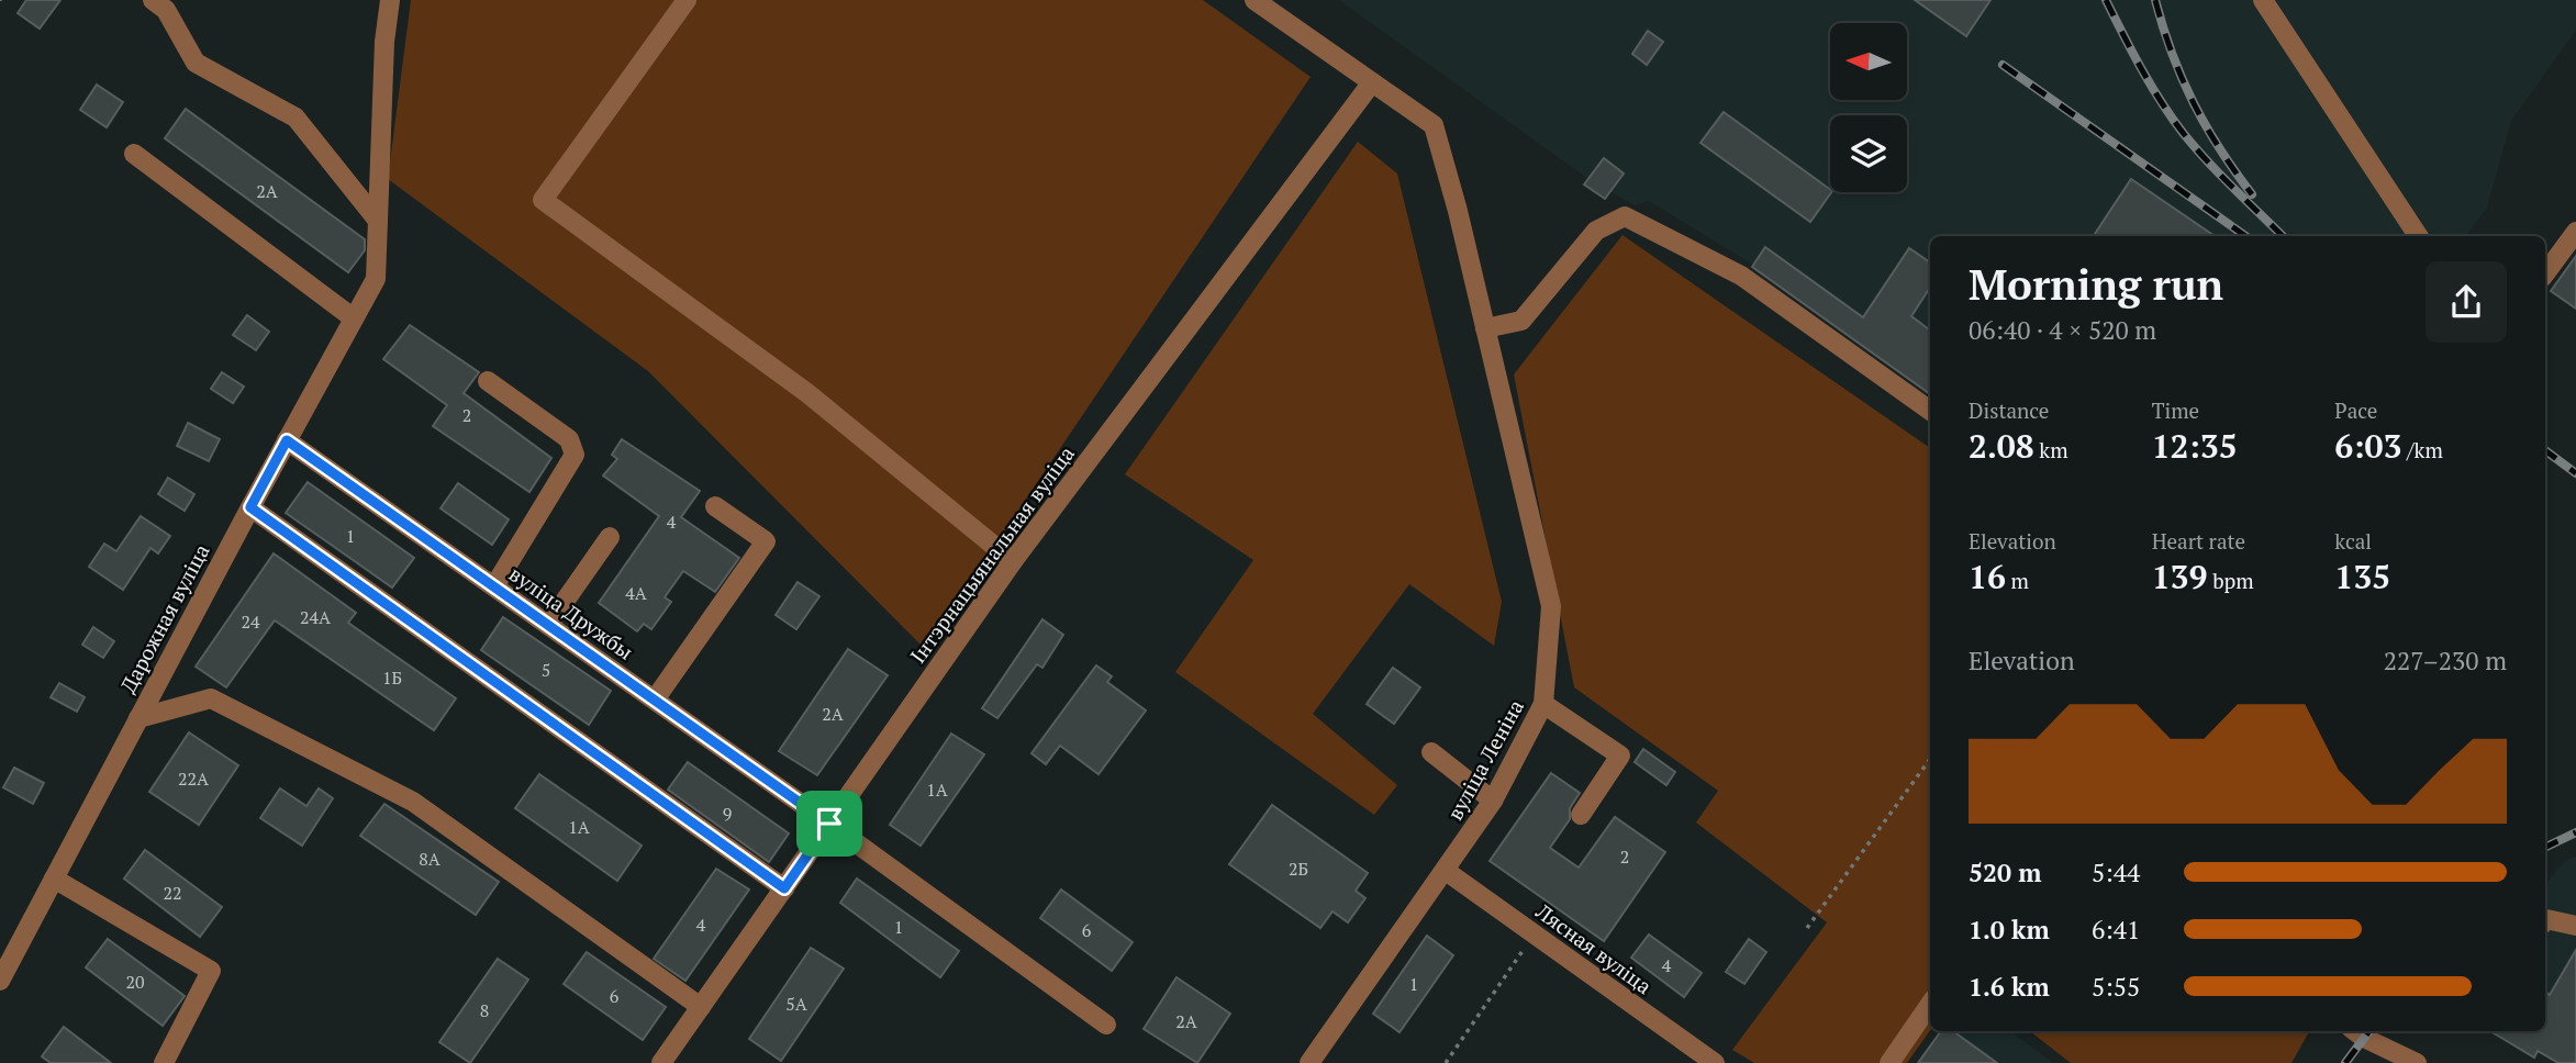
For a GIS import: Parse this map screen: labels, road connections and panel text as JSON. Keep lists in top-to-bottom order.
{
  "streets": {
    "street": [
      "Інтэрнацыянальная вуліца",
      "вуліца Дружбы",
      "Дарожная вуліца",
      "вуліца Леніна",
      "Лясная вуліца"
    ]
  },
  "crossings": [
    ["Інтэрнацыянальная вуліца", "вуліца Дружбы"],
    ["Інтэрнацыянальная вуліца", "вуліца Леніна"],
    ["вуліца Дружбы", "Дарожная вуліца"],
    ["вуліца Леніна", "Лясная вуліца"]
  ],
  "house_numbers": [
    "2А",
    "2",
    "4",
    "1",
    "4А",
    "24А",
    "24",
    "5",
    "1Б",
    "2А",
    "22А",
    "1А",
    "9",
    "1А",
    "2",
    "8А",
    "2Б",
    "22",
    "4",
    "1",
    "6",
    "4",
    "20",
    "1",
    "6",
    "5А",
    "8",
    "2А"
  ],
  "north": "left",
  "page": {
    "heading": ["Morning run", "06:40 · 4 × 520 m"],
    "stats": [
      ["Distance", "2.08 km"],
      ["Time", "12:35"],
      ["Pace", "6:03 /km"],
      ["Elevation", "16 m"],
      ["Heart rate", "139 bpm"],
      ["kcal", "135"]
    ],
    "chart": ["Elevation", "227–230 m"],
    "list": [
      {
        "name": "520 m",
        "note": "5:44"
      },
      {
        "name": "1.0 km",
        "note": "6:41"
      },
      {
        "name": "1.6 km",
        "note": "5:55"
      }
    ]
  }
}
